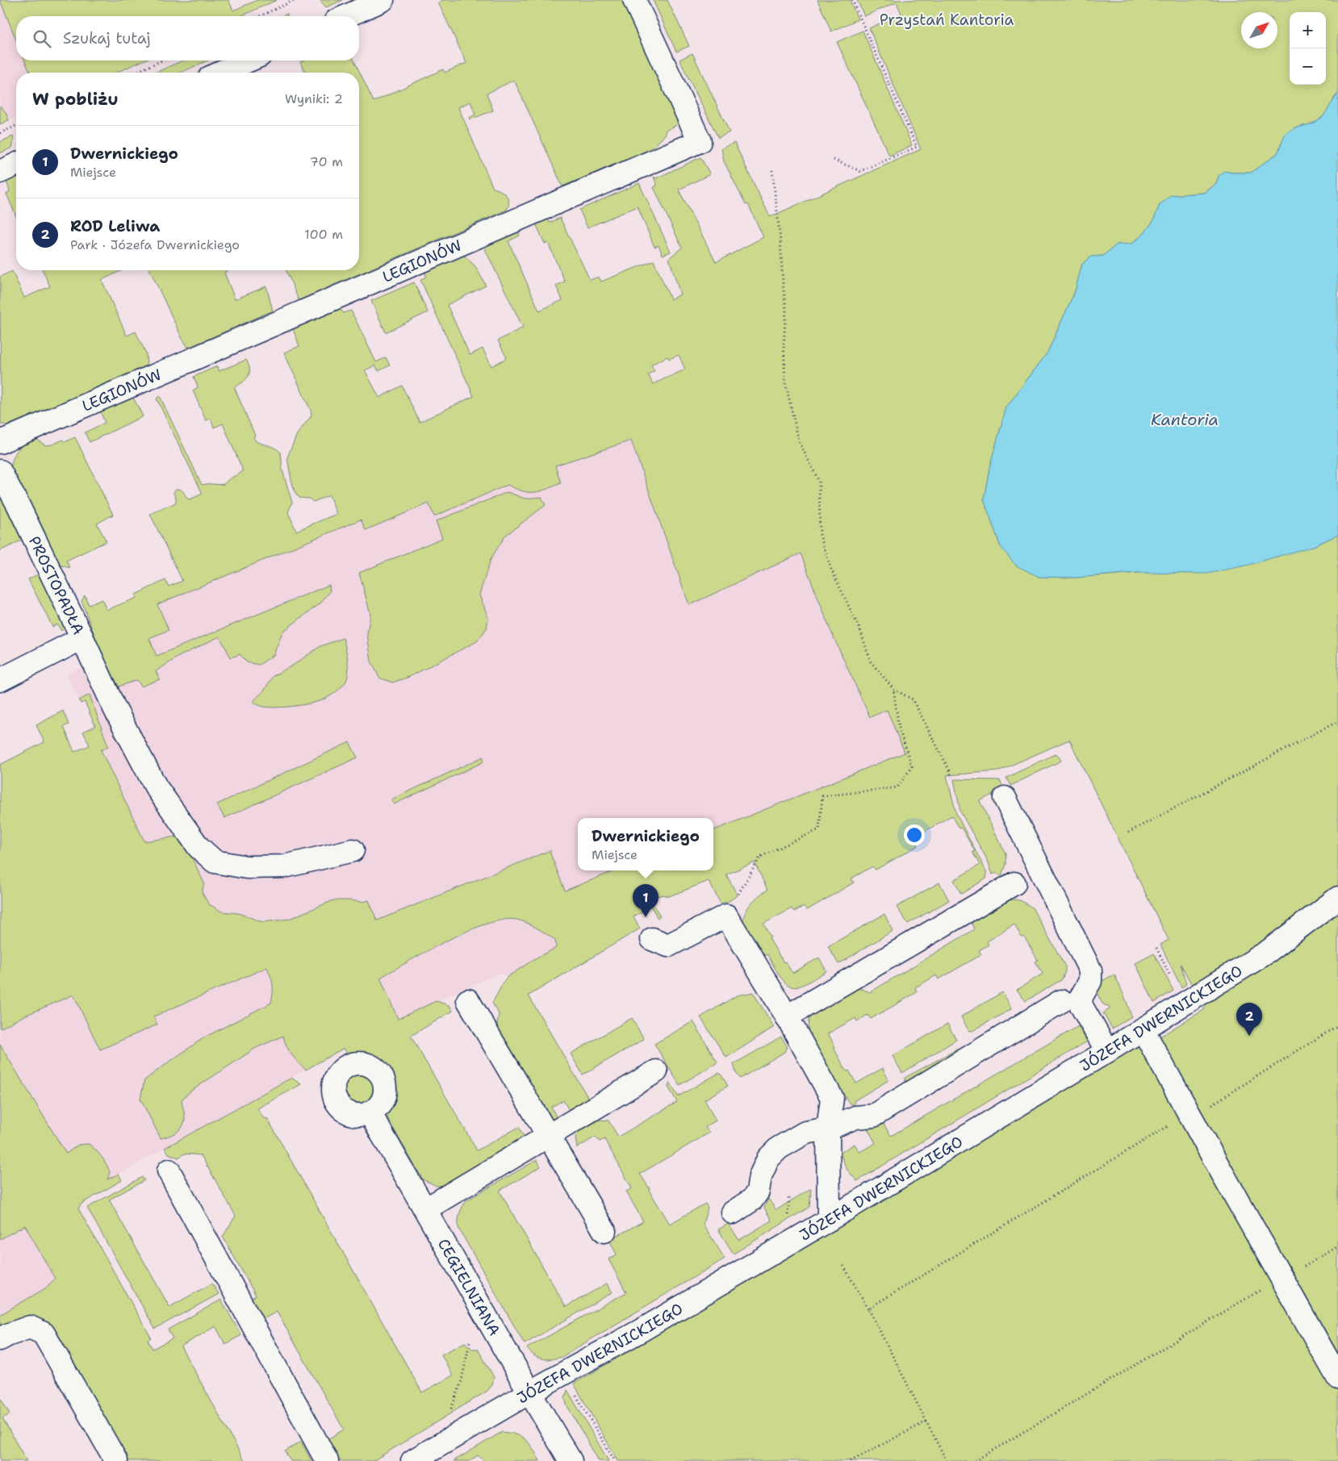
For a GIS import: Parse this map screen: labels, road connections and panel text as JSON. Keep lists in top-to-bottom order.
{
  "streets": {
    "street": [
      "LEGIONÓW",
      "PROSTOPADŁA",
      "JÓZEFA DWERNICKIEGO",
      "CEGIELNIANA"
    ]
  },
  "crossings": [
    ["JÓZEFA DWERNICKIEGO", "CEGIELNIANA"]
  ],
  "water": ["Kantoria"],
  "parks": ["Przystań Kantoria"],
  "north": "top right",
  "page": {
    "map_buttons": ["+", "−"],
    "search": "Szukaj tutaj",
    "heading": ["W pobliżu", "Wyniki: 2"],
    "list": [
      {
        "mark": "1",
        "name": "Dwernickiego",
        "note": "Miejsce",
        "value": "70 m"
      },
      {
        "mark": "2",
        "name": "ROD Leliwa",
        "note": "Park · Józefa Dwernickiego",
        "value": "100 m"
      }
    ],
    "popup": ["Dwernickiego", "Miejsce"],
    "pins": ["1", "2"]
  }
}
